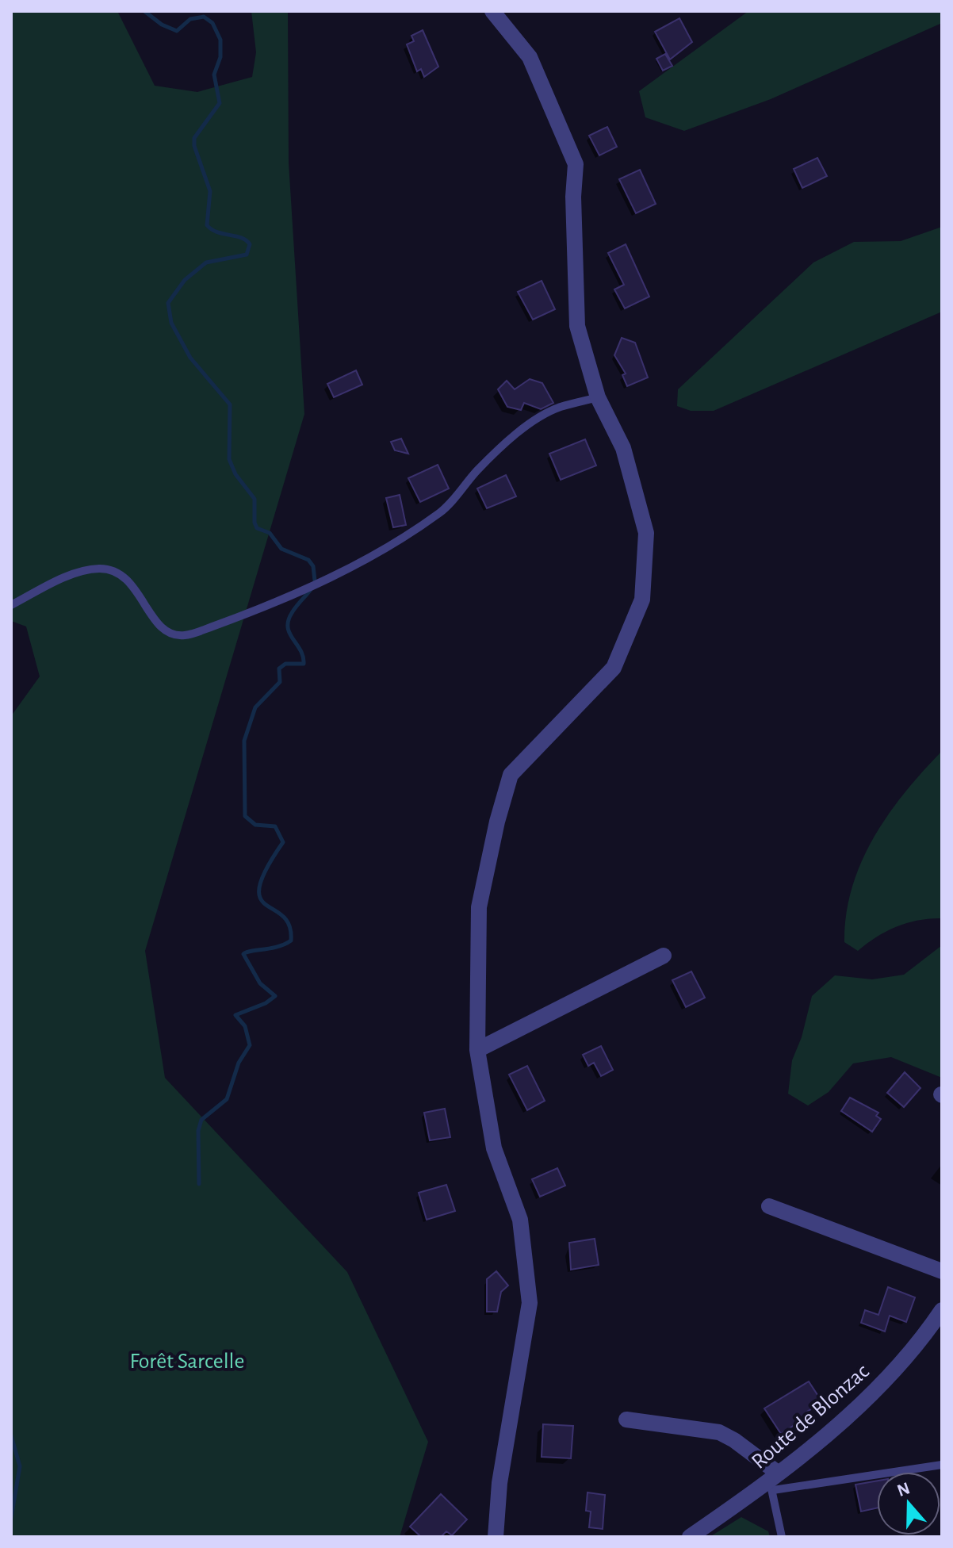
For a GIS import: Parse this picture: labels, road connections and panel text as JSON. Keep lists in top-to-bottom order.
{
  "streets": {
    "street": ["Route de Blonzac"]
  },
  "parks": ["Forêt Sarcelle"],
  "north": "top"
}
